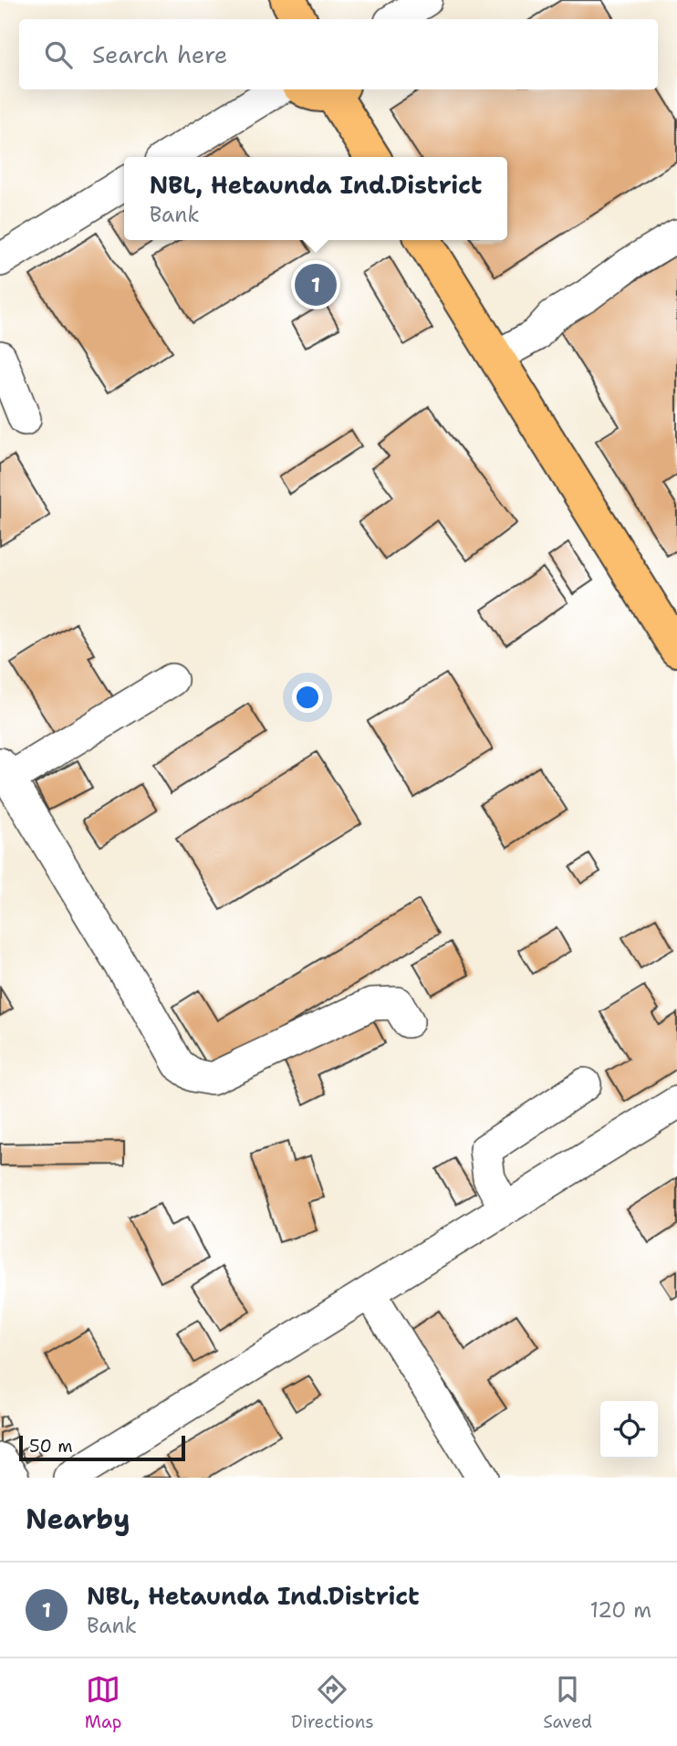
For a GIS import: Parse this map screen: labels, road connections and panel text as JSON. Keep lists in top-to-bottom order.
{
  "scale_bar": "50 m",
  "page": {
    "search": "Search here",
    "popup": ["NBL, Hetaunda Ind.District", "Bank"],
    "pins": "1",
    "scale": "50 m",
    "heading": "Nearby",
    "list": [
      {
        "mark": "1",
        "name": "NBL, Hetaunda Ind.District",
        "note": "Bank",
        "value": "120 m"
      }
    ],
    "nav": ["Map", "Directions", "Saved"]
  }
}
